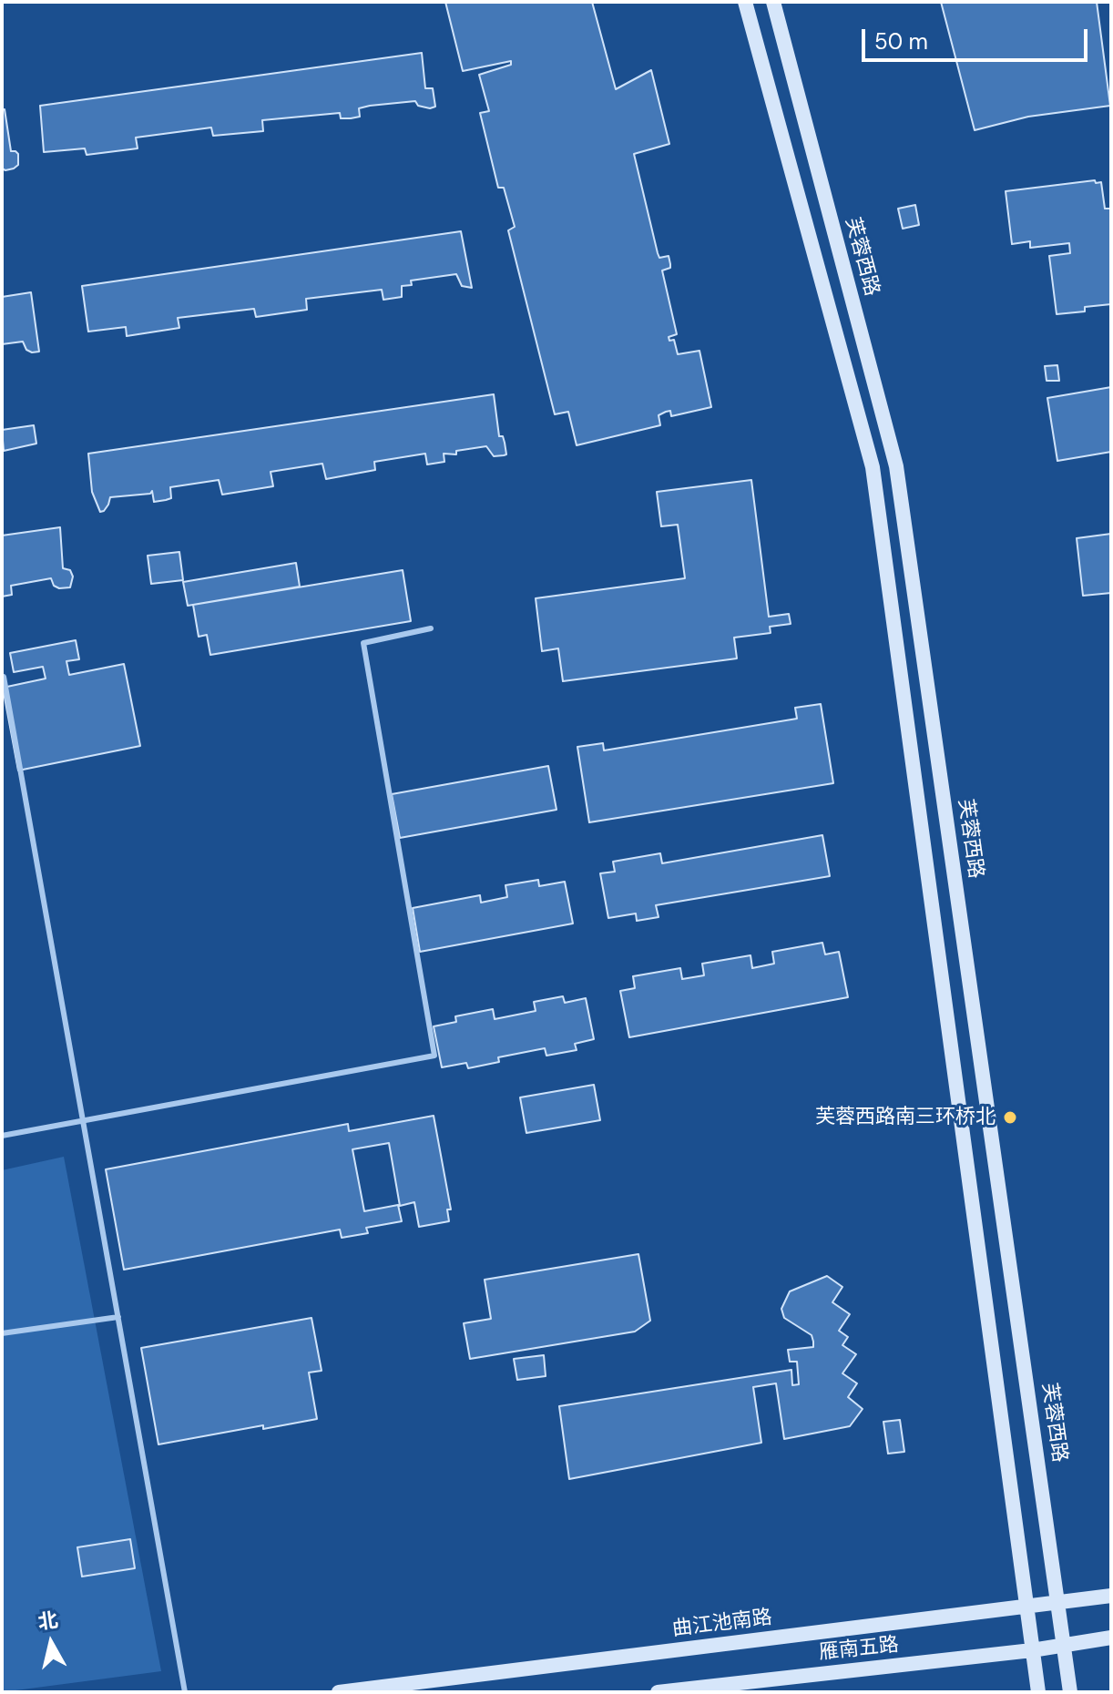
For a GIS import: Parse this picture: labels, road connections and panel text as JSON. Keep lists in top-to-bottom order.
{
  "streets": {
    "main road": ["芙蓉西路", "曲江池南路", "雁南五路"]
  },
  "crossings": [
    ["芙蓉西路", "曲江池南路"],
    ["芙蓉西路", "雁南五路"]
  ],
  "places": ["芙蓉西路南三环桥北"],
  "scale_bar": "50 m",
  "north": "top"
}
